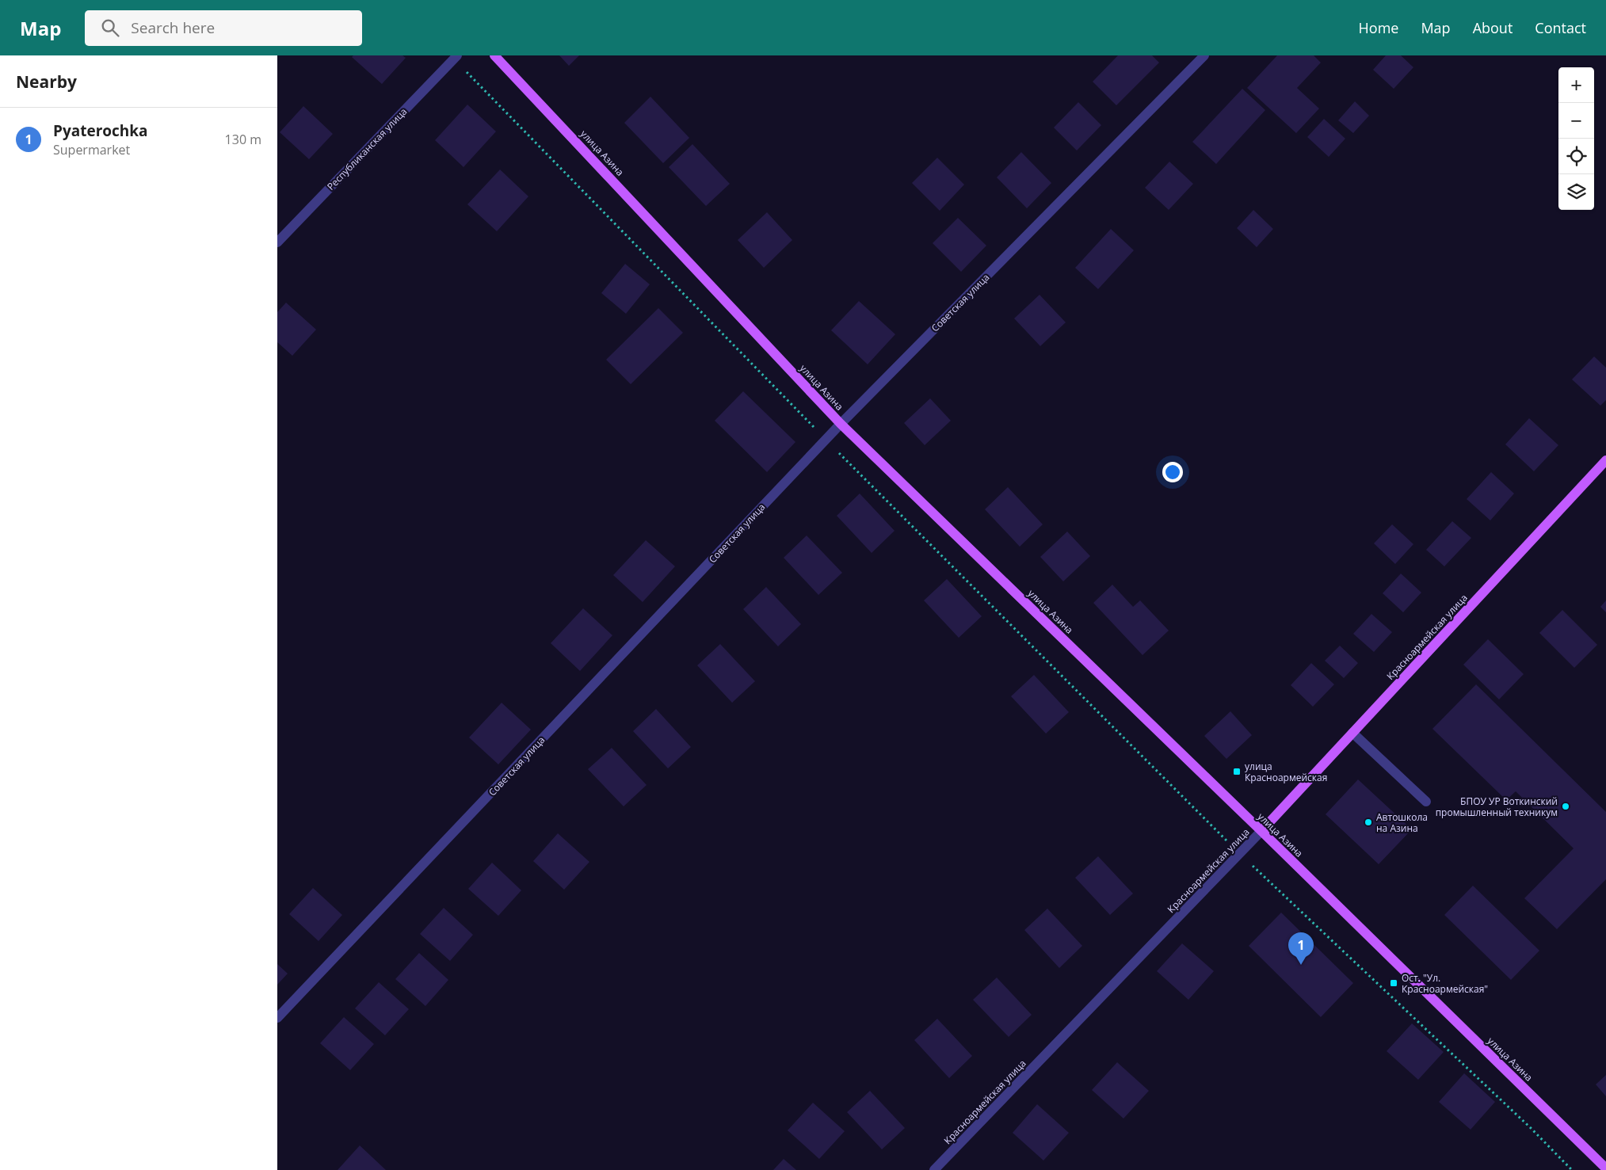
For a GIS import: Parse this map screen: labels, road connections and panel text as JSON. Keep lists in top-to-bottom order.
{
  "streets": {
    "main road": ["улица Азина", "Красноармейская улица"],
    "street": ["Республиканская улица", "Советская улица"]
  },
  "crossings": [
    ["улица Азина", "Советская улица"],
    ["улица Азина", "Красноармейская улица"]
  ],
  "places": {
    "transit": ["улица Красноармейская", "Ост. \"Ул. Красноармейская\""],
    "other": ["БПОУ УР Воткинский промышленный техникум", "Автошкола на Азина"]
  },
  "page": {
    "header": "Map",
    "search": "Search here",
    "nav": [
      "Home",
      "Map",
      "About",
      "Contact"
    ],
    "heading": "Nearby",
    "map_buttons": ["+", "−"],
    "list": [
      {
        "mark": "1",
        "name": "Pyaterochka",
        "note": "Supermarket",
        "value": "130 m"
      }
    ],
    "pins": "1"
  }
}
